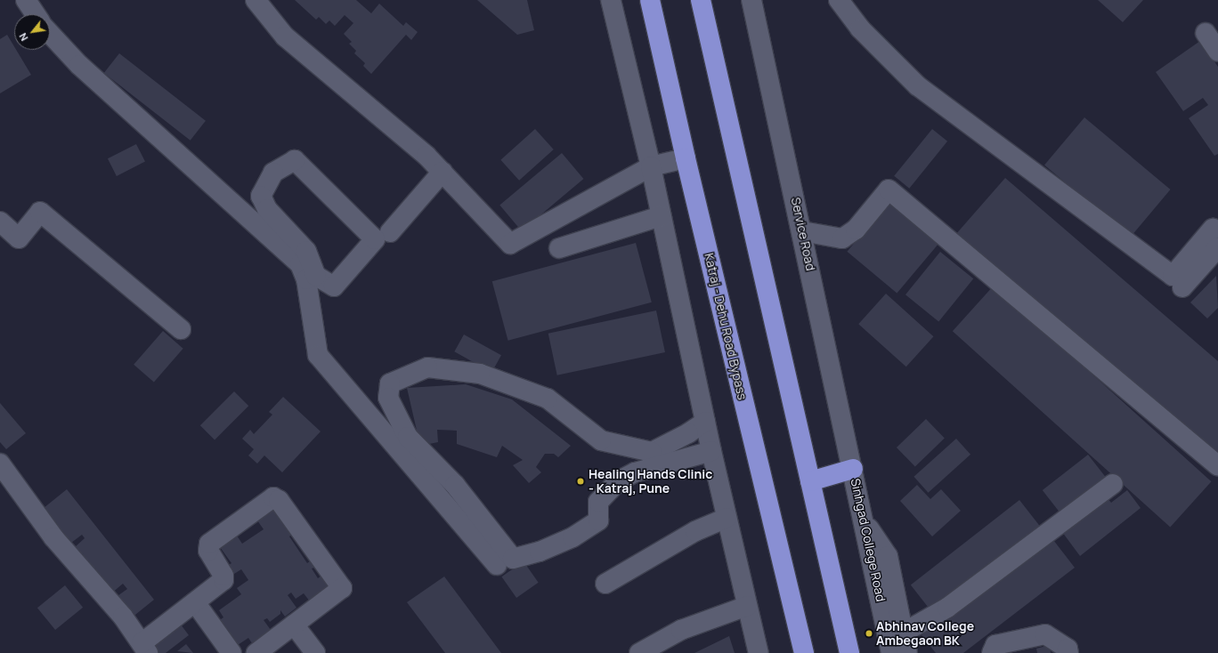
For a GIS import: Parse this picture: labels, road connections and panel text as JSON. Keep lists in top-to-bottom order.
{
  "streets": {
    "highway": ["Katraj - Dehu Road Bypass"],
    "street": ["Service Road", "Sinhgad College Road"]
  },
  "crossings": [
    ["Service Road", "Sinhgad College Road"]
  ],
  "places": ["Healing Hands Clinic - Katraj, Pune", "Abhinav College Ambegaon BK"],
  "north": "bottom left"
}
